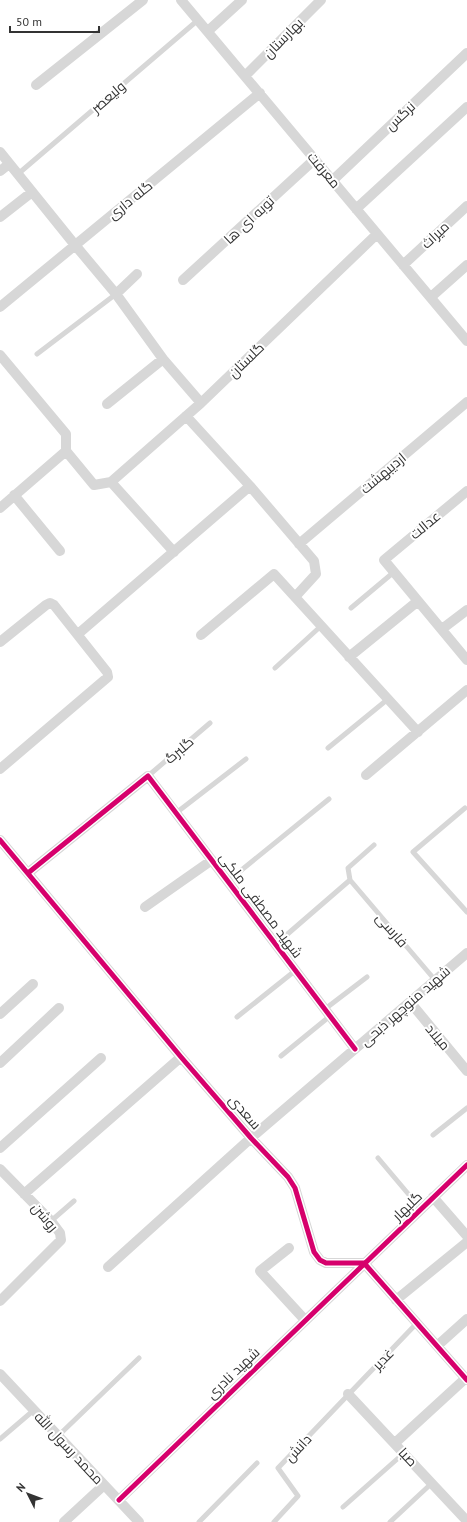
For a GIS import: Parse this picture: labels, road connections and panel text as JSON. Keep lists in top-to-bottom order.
{
  "streets": {
    "street": [
      "بهارستان",
      "نرگس",
      "معرفت",
      "گله داری",
      "توبه ای ها",
      "میراث",
      "گلستان",
      "اردیبهشت",
      "عدالت",
      "شهید مصطفی ملکی",
      "شهید منوچهر ذبحی",
      "میلاد",
      "سعدی",
      "گلبهار",
      "روشن",
      "شهید نادری",
      "محمد رسول الله",
      "صبا"
    ],
    "lane": [
      "ولیعصر",
      "گلبرگ",
      "فارسی",
      "غدیر",
      "دانش"
    ]
  },
  "crossings": [
    ["بهارستان", "معرفت"],
    ["ولیعصر", "معرفت"],
    ["نرگس", "معرفت"],
    ["معرفت", "گله داری"],
    ["معرفت", "توبه ای ها"],
    ["معرفت", "میراث"],
    ["معرفت", "گلستان"],
    ["گلبرگ", "شهید مصطفی ملکی"],
    ["شهید مصطفی ملکی", "شهید منوچهر ذبحی"],
    ["فارسی", "شهید منوچهر ذبحی"],
    ["شهید منوچهر ذبحی", "میلاد"],
    ["شهید منوچهر ذبحی", "سعدی"],
    ["سعدی", "گلبهار"],
    ["سعدی", "شهید نادری"],
    ["گلبهار", "شهید نادری"],
    ["غدیر", "دانش"],
    ["غدیر", "صبا"],
    ["شهید نادری", "محمد رسول الله"],
    ["دانش", "صبا"]
  ],
  "scale_bar": "50 m",
  "north": "top left"
}
